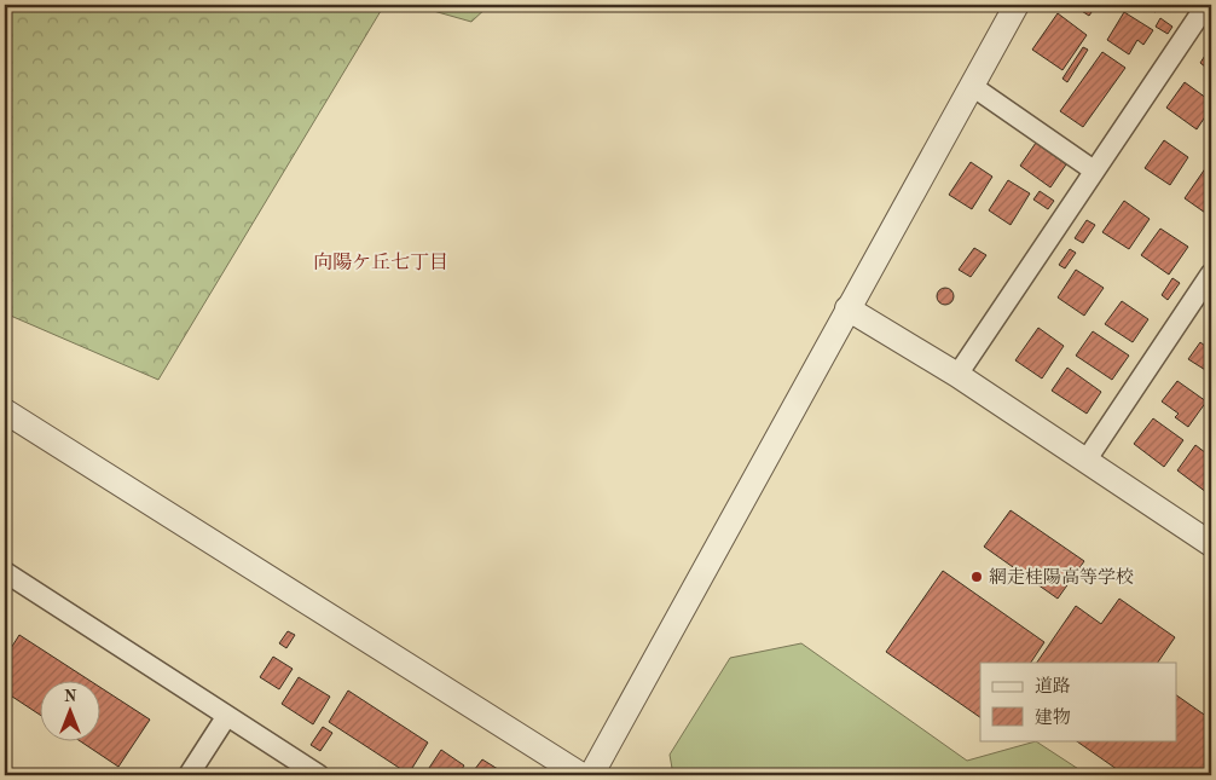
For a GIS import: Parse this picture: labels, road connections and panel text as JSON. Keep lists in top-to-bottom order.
{
  "districts": ["向陽ケ丘七丁目"],
  "places": ["網走桂陽高等学校"],
  "legend": ["道路", "建物"],
  "north": "top"
}
